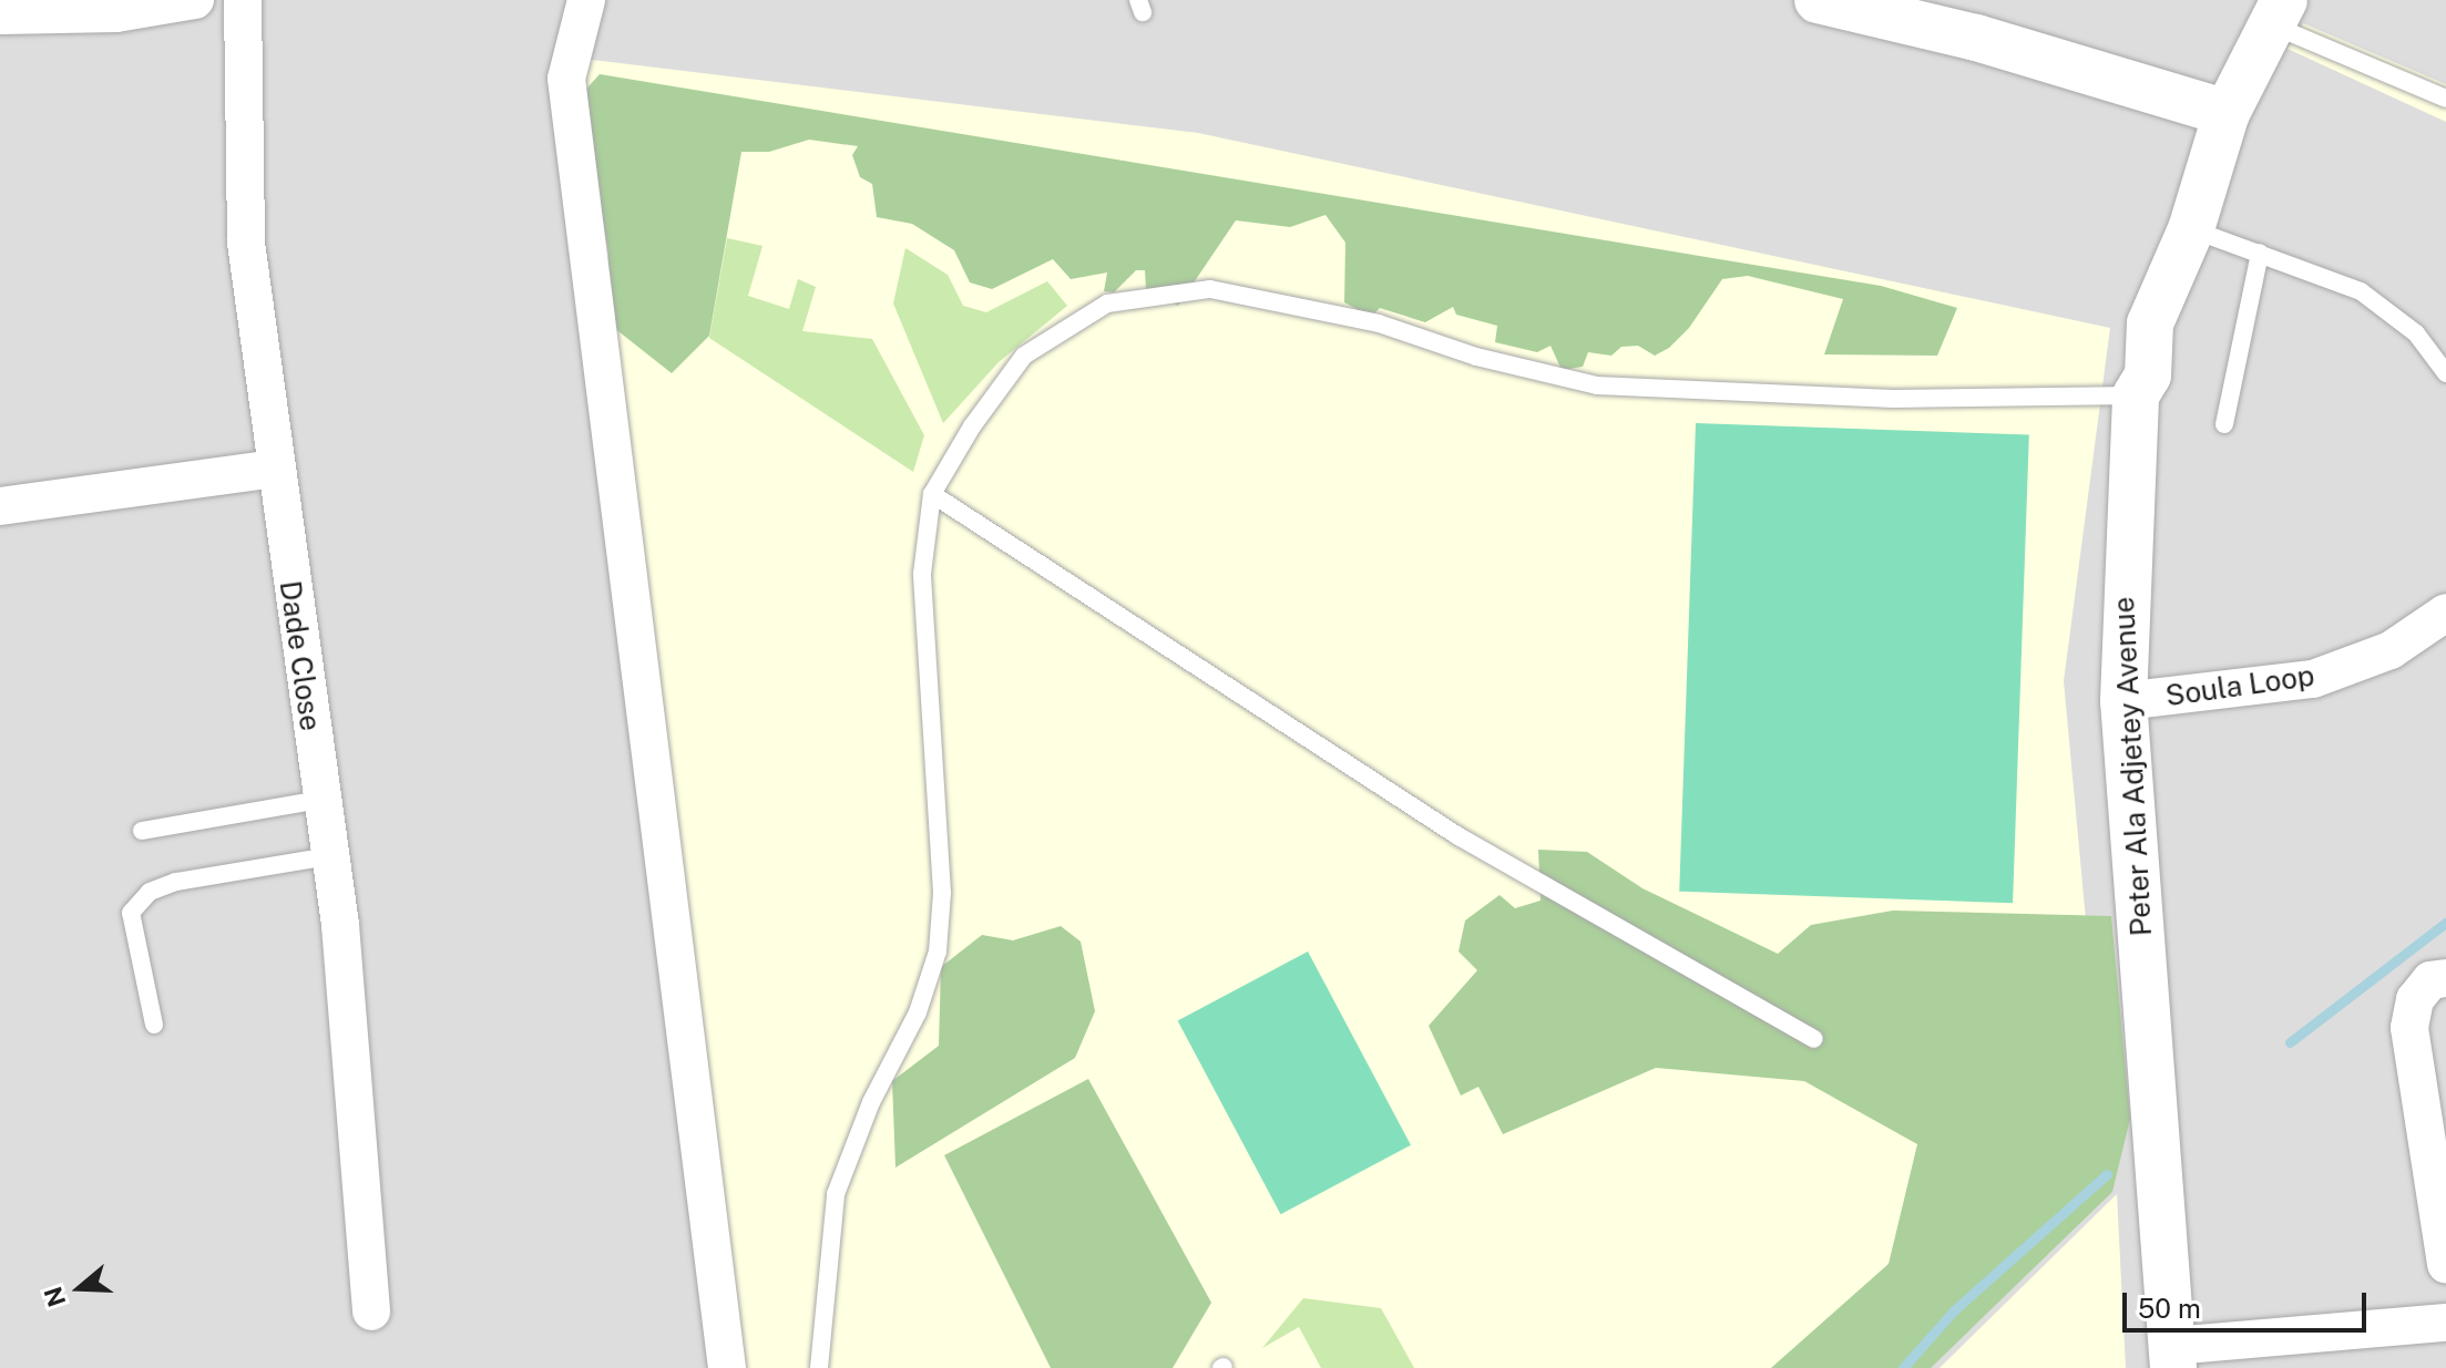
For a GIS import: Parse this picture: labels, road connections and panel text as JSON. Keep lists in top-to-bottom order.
{
  "streets": {
    "street": ["Dade Close", "Soula Loop", "Peter Ala Adjetey Avenue"]
  },
  "crossings": [
    ["Soula Loop", "Peter Ala Adjetey Avenue"]
  ],
  "scale_bar": "50 m",
  "north": "left"
}
